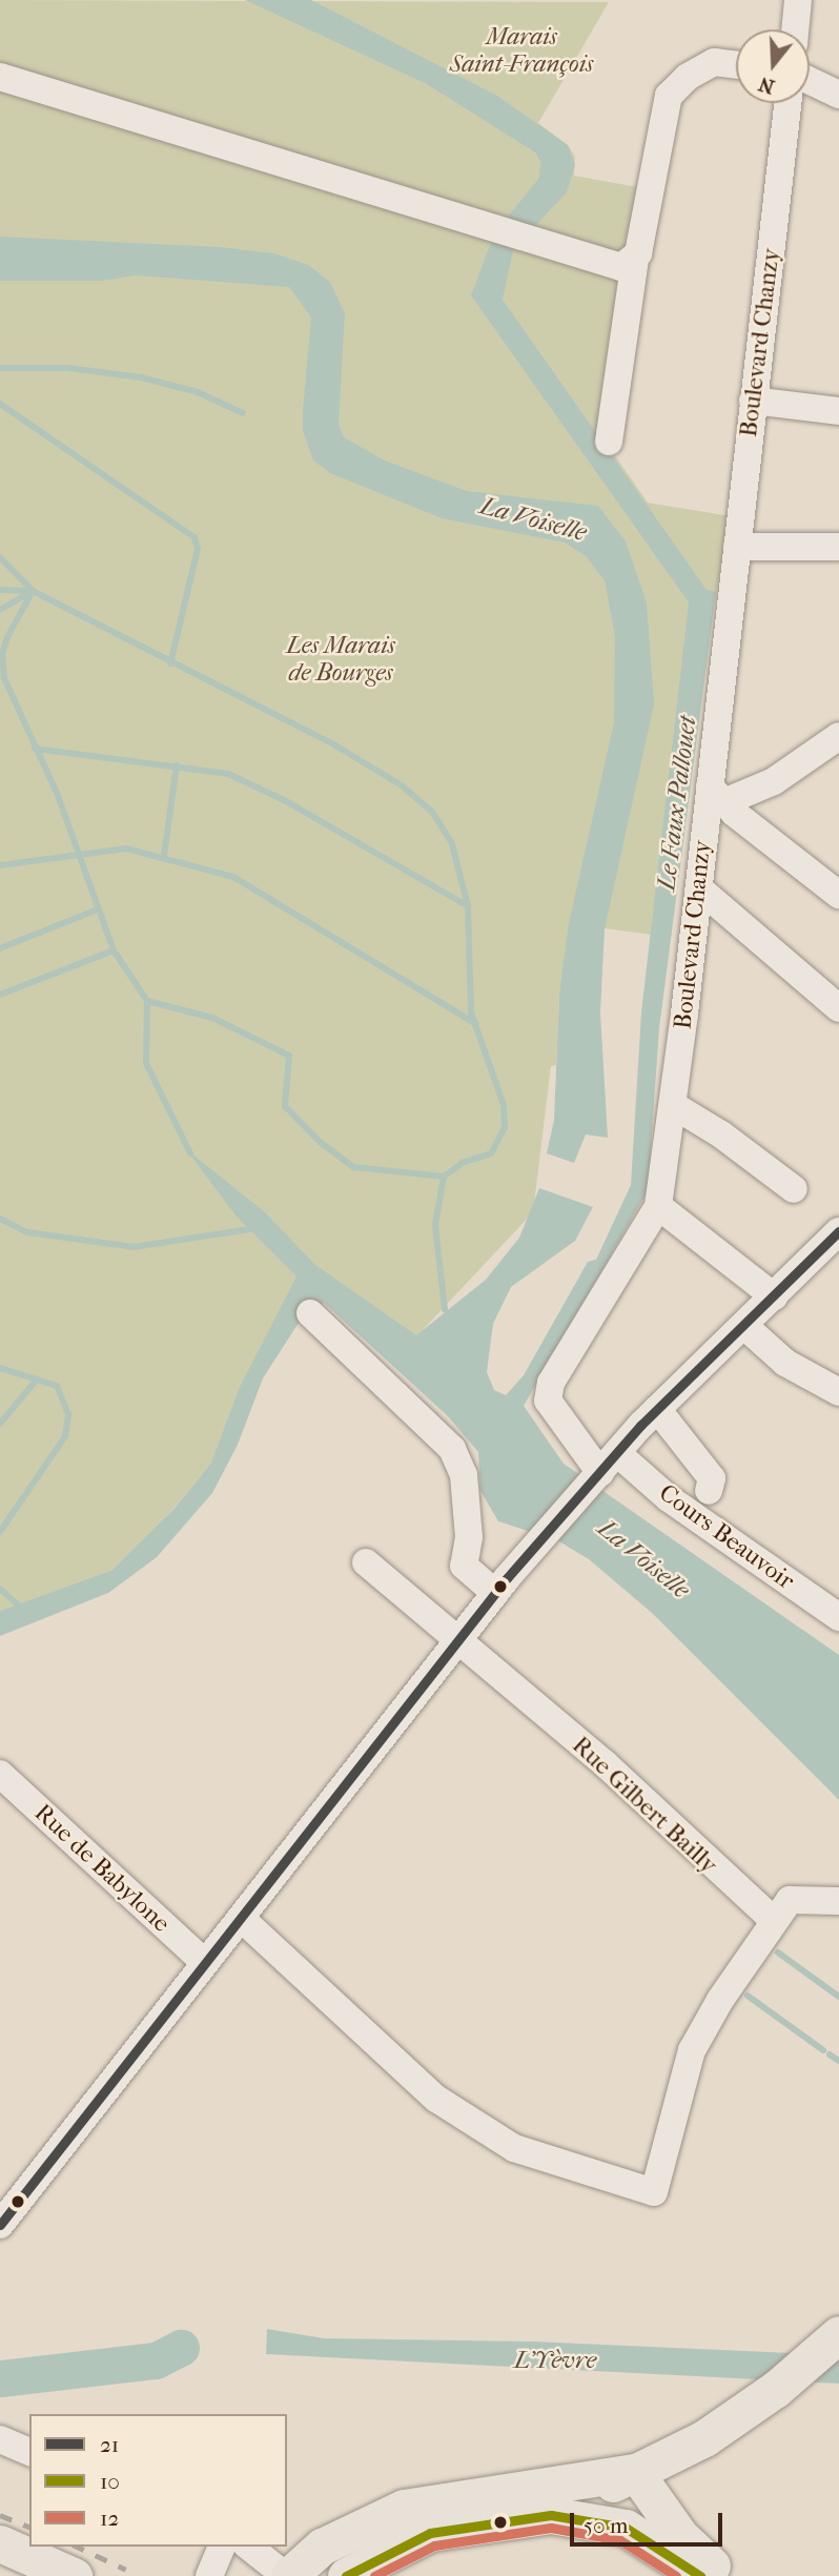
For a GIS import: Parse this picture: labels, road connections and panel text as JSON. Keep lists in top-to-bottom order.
{
  "streets": {
    "street": [
      "Boulevard Chanzy",
      "Cours Beauvoir",
      "Rue Gilbert Bailly",
      "Rue de Babylone"
    ]
  },
  "crossings": [
    ["Boulevard Chanzy", "Cours Beauvoir"]
  ],
  "water": ["La Voiselle", "Le Faux Pallouet", "L'Yèvre"],
  "parks": ["Marais Saint-François", "Les Marais de Bourges"],
  "lines": ["transit line 21", "transit line 10", "transit line 12"],
  "legend": ["21", "10", "12"],
  "scale_bar": "50 m",
  "north": "bottom"
}
